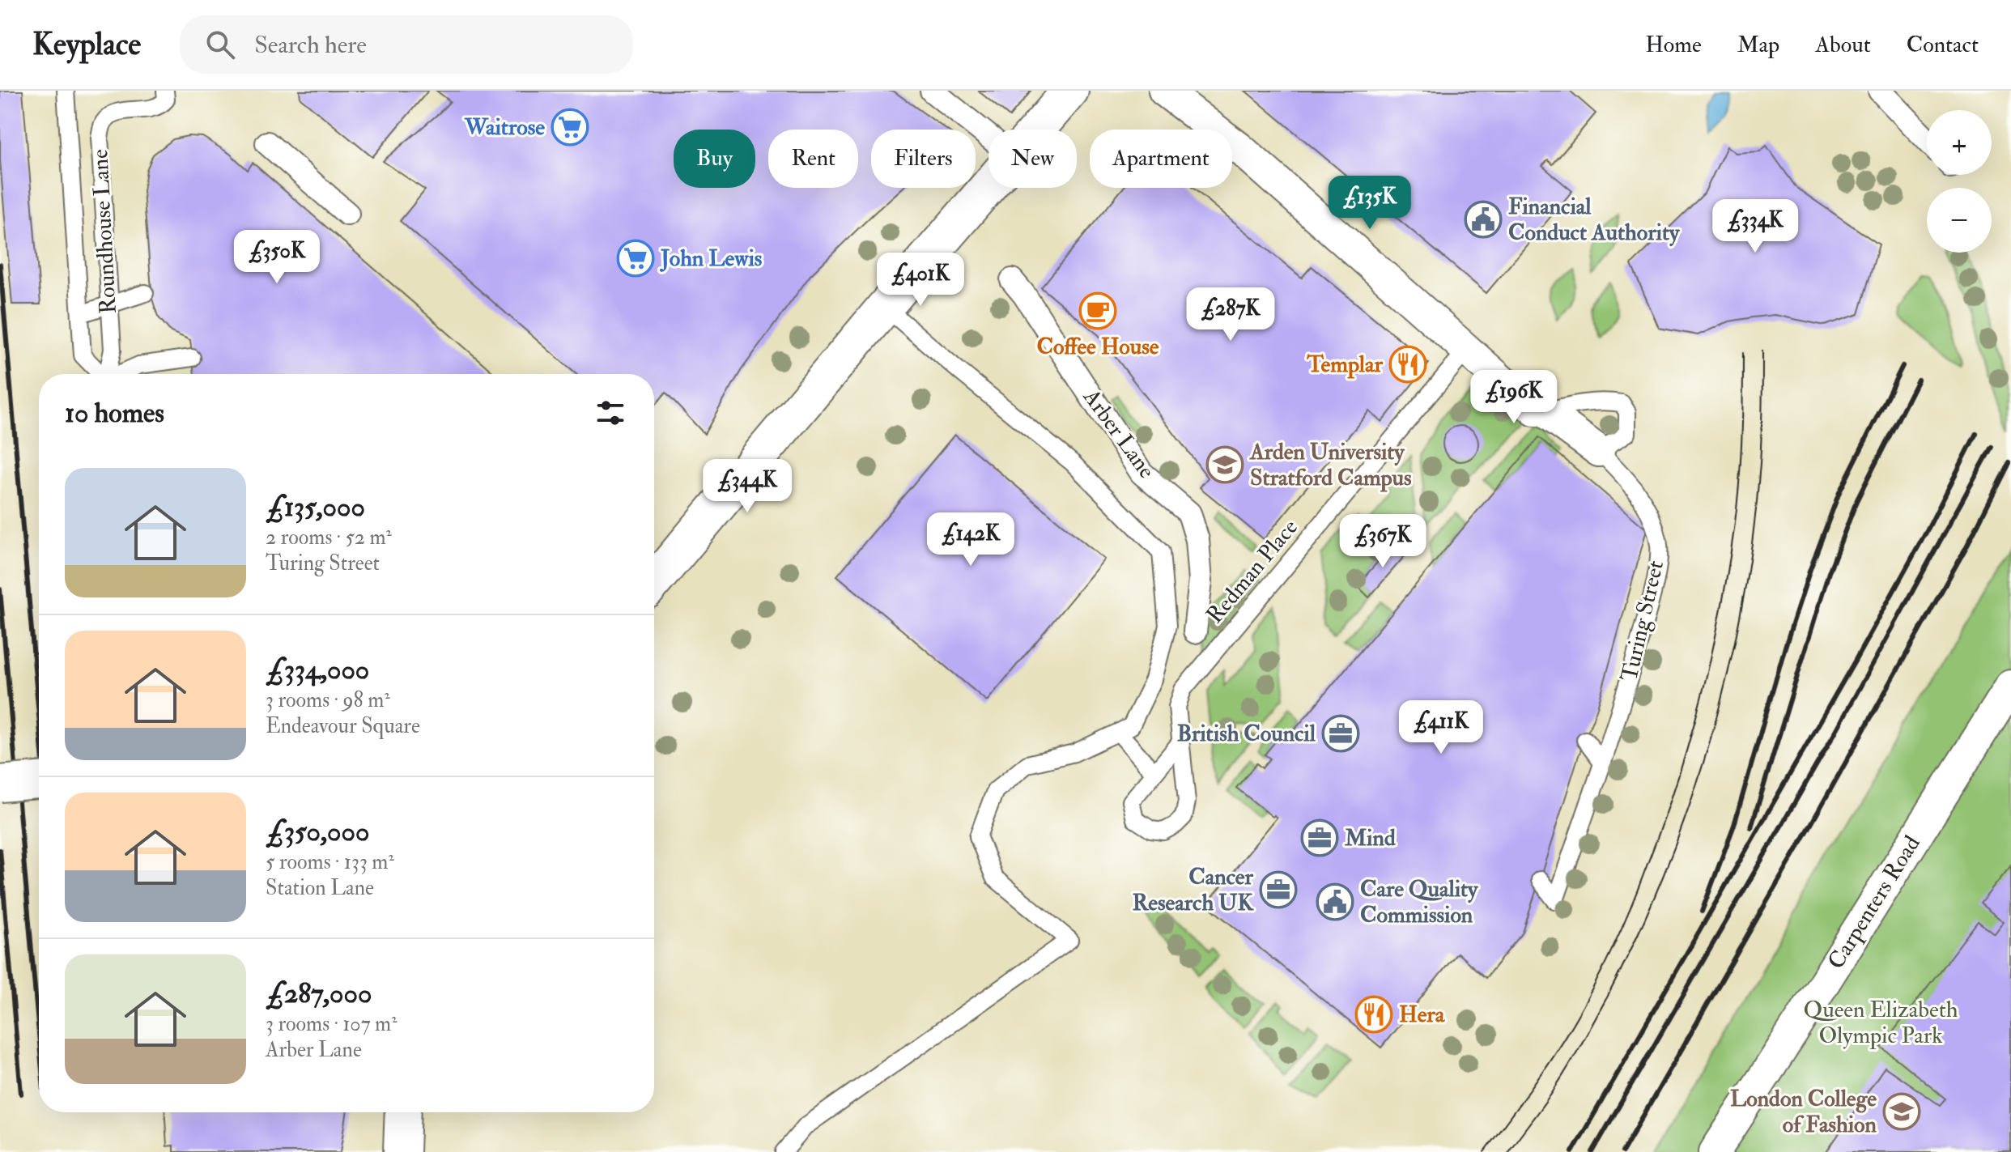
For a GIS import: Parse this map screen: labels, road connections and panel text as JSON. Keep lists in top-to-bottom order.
{
  "streets": {
    "street": ["Arber Lane", "Turing Street", "Carpenters Road"],
    "lane": ["Roundhouse Lane", "Redman Place"]
  },
  "crossings": [
    ["Redman Place", "Turing Street"]
  ],
  "parks": ["Queen Elizabeth Olympic Park"],
  "places": {
    "supermarket": ["Waitrose", "John Lewis"],
    "public building": ["Financial Conduct Authority", "Care Quality Commission"],
    "cafe": ["Coffee House"],
    "restaurant": ["Templar", "Hera"],
    "school or university": ["Arden University Stratford Campus", "London College of Fashion"],
    "office": ["British Council", "Mind", "Cancer Research UK"]
  },
  "page": {
    "header": "Keyplace",
    "search": "Search here",
    "nav": [
      "Home",
      "Map",
      "About",
      "Contact"
    ],
    "map_buttons": ["+", "−"],
    "chip": [
      "Buy",
      "Rent",
      "Filters",
      "New",
      "Apartment"
    ],
    "price": [
      "£135K",
      "£334K",
      "£350K",
      "£401K",
      "£287K",
      "£196K",
      "£344K",
      "£142K",
      "£367K",
      "£411K"
    ],
    "heading": "10 homes",
    "list": [
      {
        "name": "£135,000",
        "note": "2 rooms · 52 m² · Turing Street"
      },
      {
        "name": "£334,000",
        "note": "3 rooms · 98 m² · Endeavour Square"
      },
      {
        "name": "£350,000",
        "note": "5 rooms · 133 m² · Station Lane"
      },
      {
        "name": "£287,000",
        "note": "3 rooms · 107 m² · Arber Lane"
      }
    ]
  }
}
